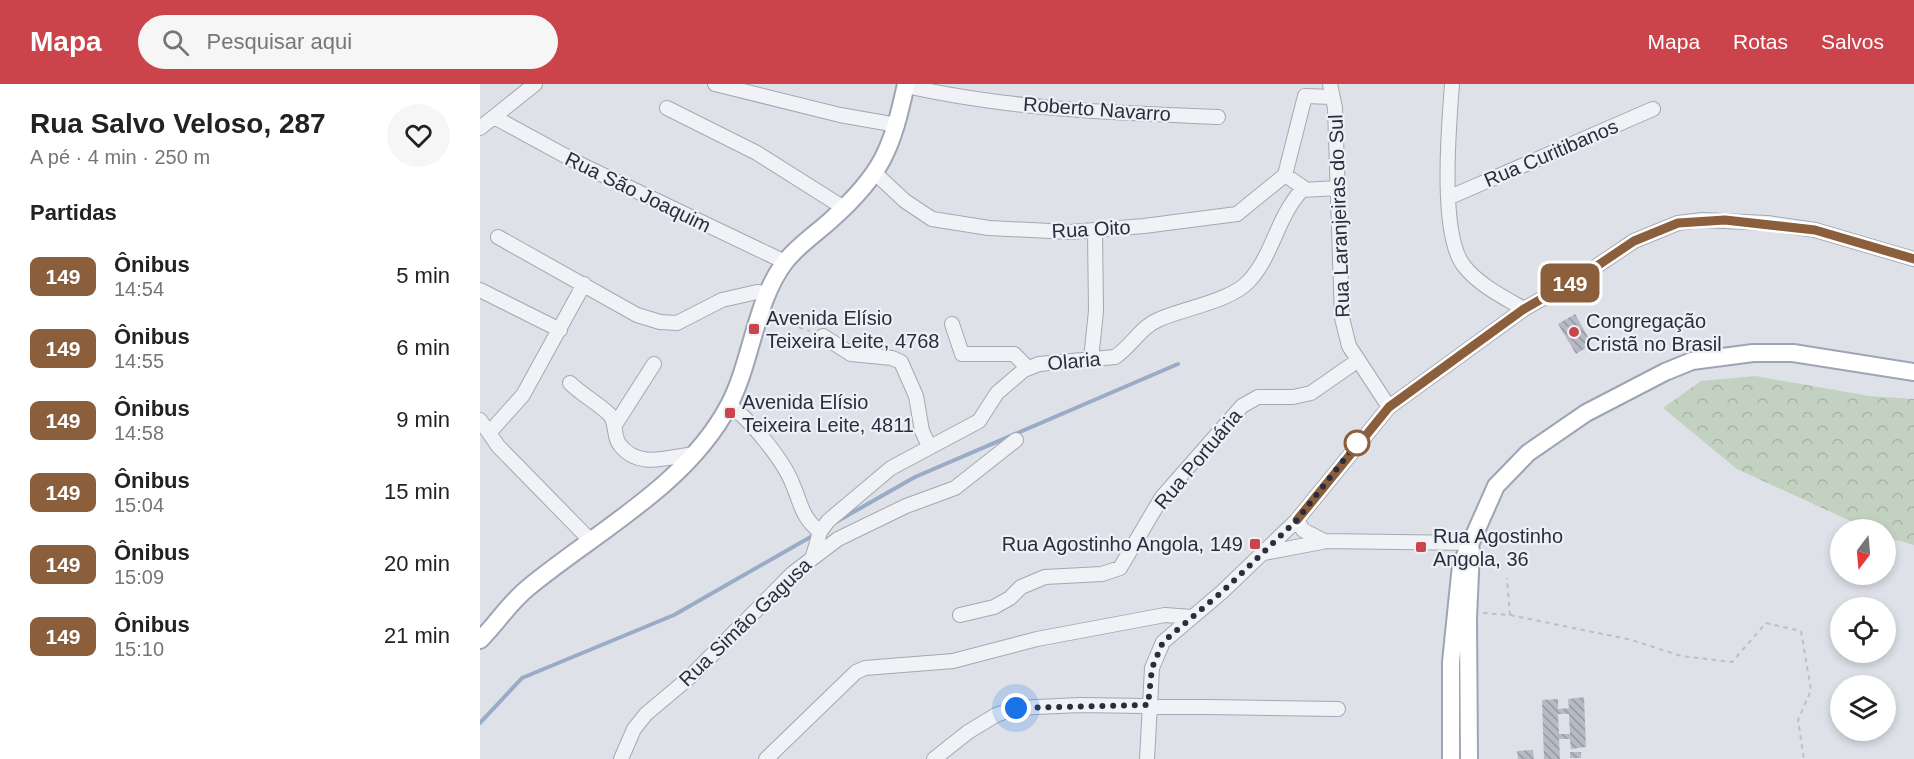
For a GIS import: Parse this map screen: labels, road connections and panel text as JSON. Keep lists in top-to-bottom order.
{
  "streets": {
    "street": [
      "Roberto Navarro",
      "Rua Curitibanos",
      "Rua São Joaquim",
      "Rua Laranjeiras do Sul",
      "Rua Oito",
      "Olaria",
      "Rua Portuária",
      "Rua Simão Gagusa"
    ]
  },
  "crossings": [
    ["Rua Laranjeiras do Sul", "Rua Portuária"],
    ["Olaria", "Rua Simão Gagusa"]
  ],
  "places": {
    "transit": [
      "Avenida Elísio Teixeira Leite, 4768",
      "Avenida Elísio Teixeira Leite, 4811",
      "Rua Agostinho Angola, 149",
      "Rua Agostinho Angola, 36"
    ],
    "other": ["Congregação Cristã no Brasil"]
  },
  "lines": ["bus line 149"],
  "north": "bottom",
  "page": {
    "header": "Mapa",
    "search": "Pesquisar aqui",
    "nav": ["Mapa", "Rotas", "Salvos"],
    "heading": [
      ["Rua Salvo Veloso, 287", "A pé · 4 min · 250 m"],
      "Partidas"
    ],
    "on_map": "149",
    "list": [
      {
        "mark": "149",
        "name": "Ônibus",
        "note": "14:54",
        "value": "5 min"
      },
      {
        "mark": "149",
        "name": "Ônibus",
        "note": "14:55",
        "value": "6 min"
      },
      {
        "mark": "149",
        "name": "Ônibus",
        "note": "14:58",
        "value": "9 min"
      },
      {
        "mark": "149",
        "name": "Ônibus",
        "note": "15:04",
        "value": "15 min"
      },
      {
        "mark": "149",
        "name": "Ônibus",
        "note": "15:09",
        "value": "20 min"
      },
      {
        "mark": "149",
        "name": "Ônibus",
        "note": "15:10",
        "value": "21 min"
      }
    ]
  }
}
